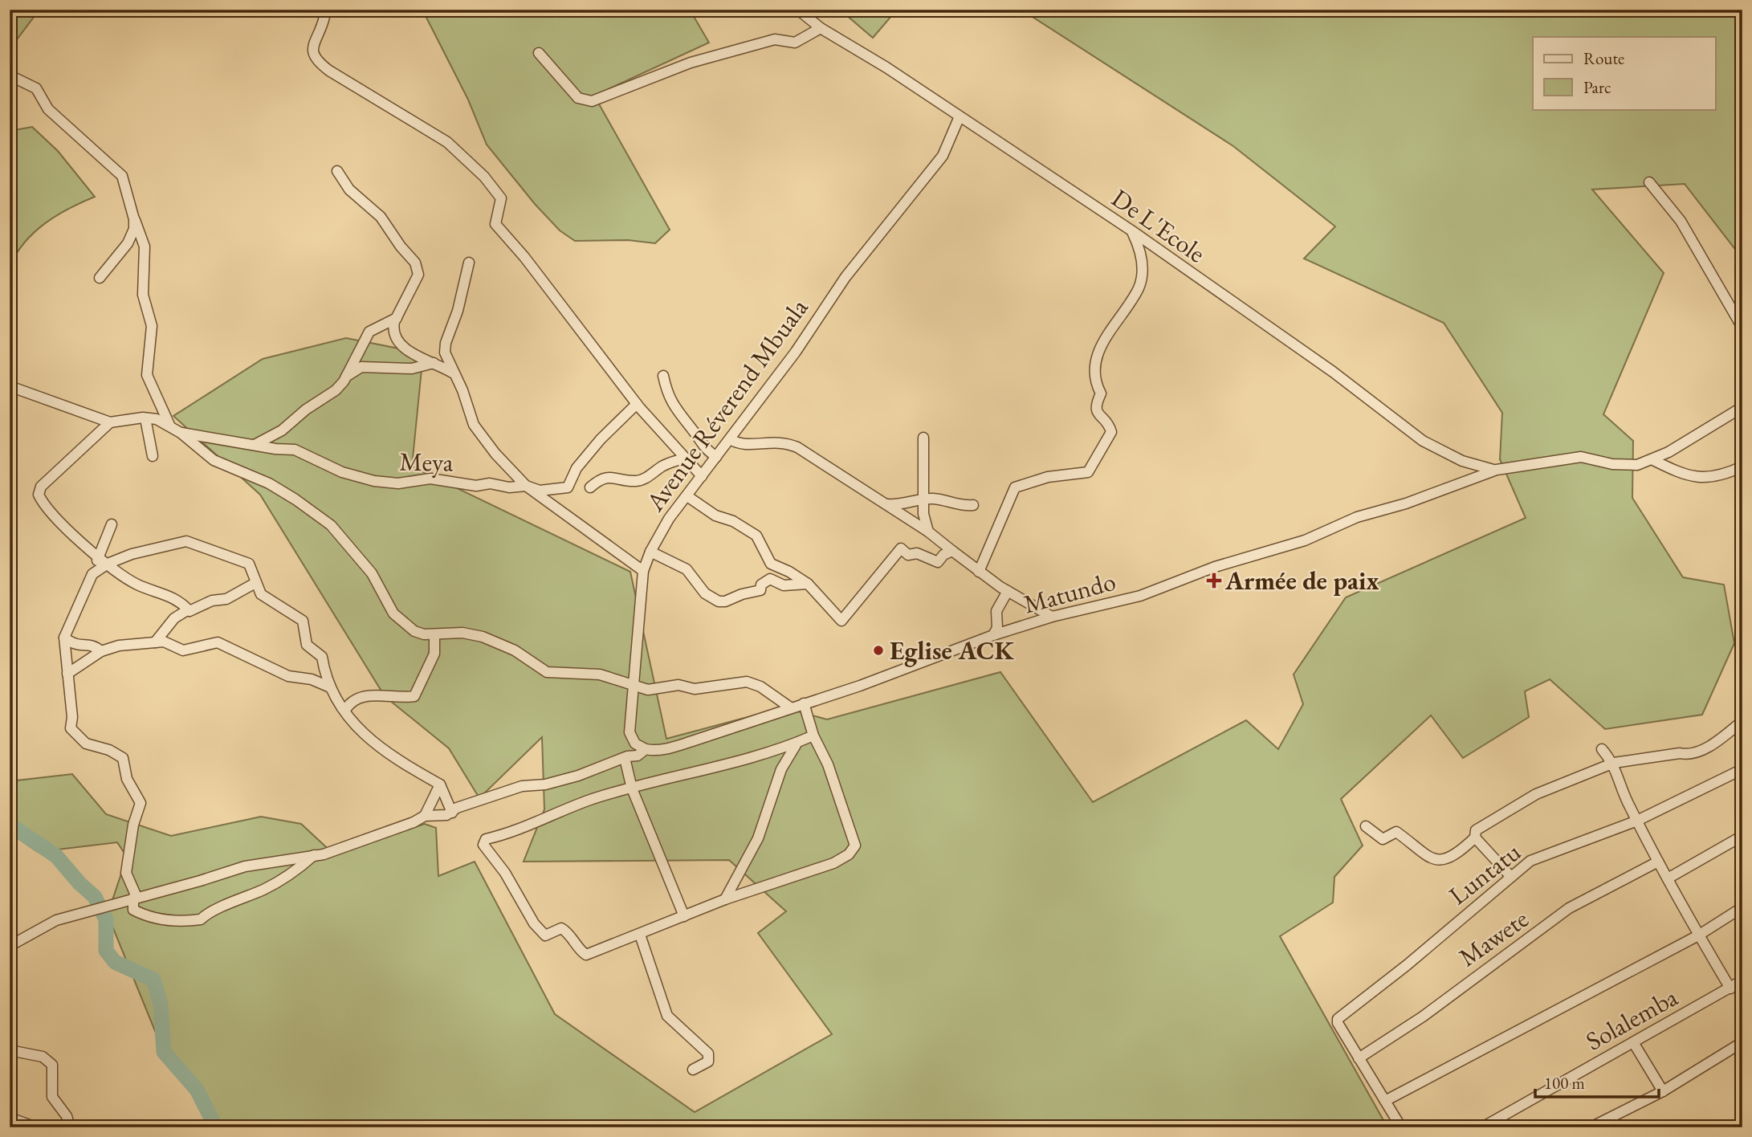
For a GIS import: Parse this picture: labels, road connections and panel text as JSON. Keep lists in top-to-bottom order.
{
  "streets": {
    "street": [
      "De L'Ecole",
      "Avenue Réverend Mbuala",
      "Meya",
      "Matundo",
      "Luntatu",
      "Mawete",
      "Solalemba"
    ]
  },
  "crossings": [
    ["De L'Ecole", "Avenue Réverend Mbuala"],
    ["De L'Ecole", "Matundo"],
    ["Avenue Réverend Mbuala", "Matundo"],
    ["Luntatu", "Mawete"]
  ],
  "places": {
    "health": ["Armée de paix"],
    "other": ["Eglise ACK"]
  },
  "legend": ["Route", "Parc"],
  "scale_bar": "100 m"
}
